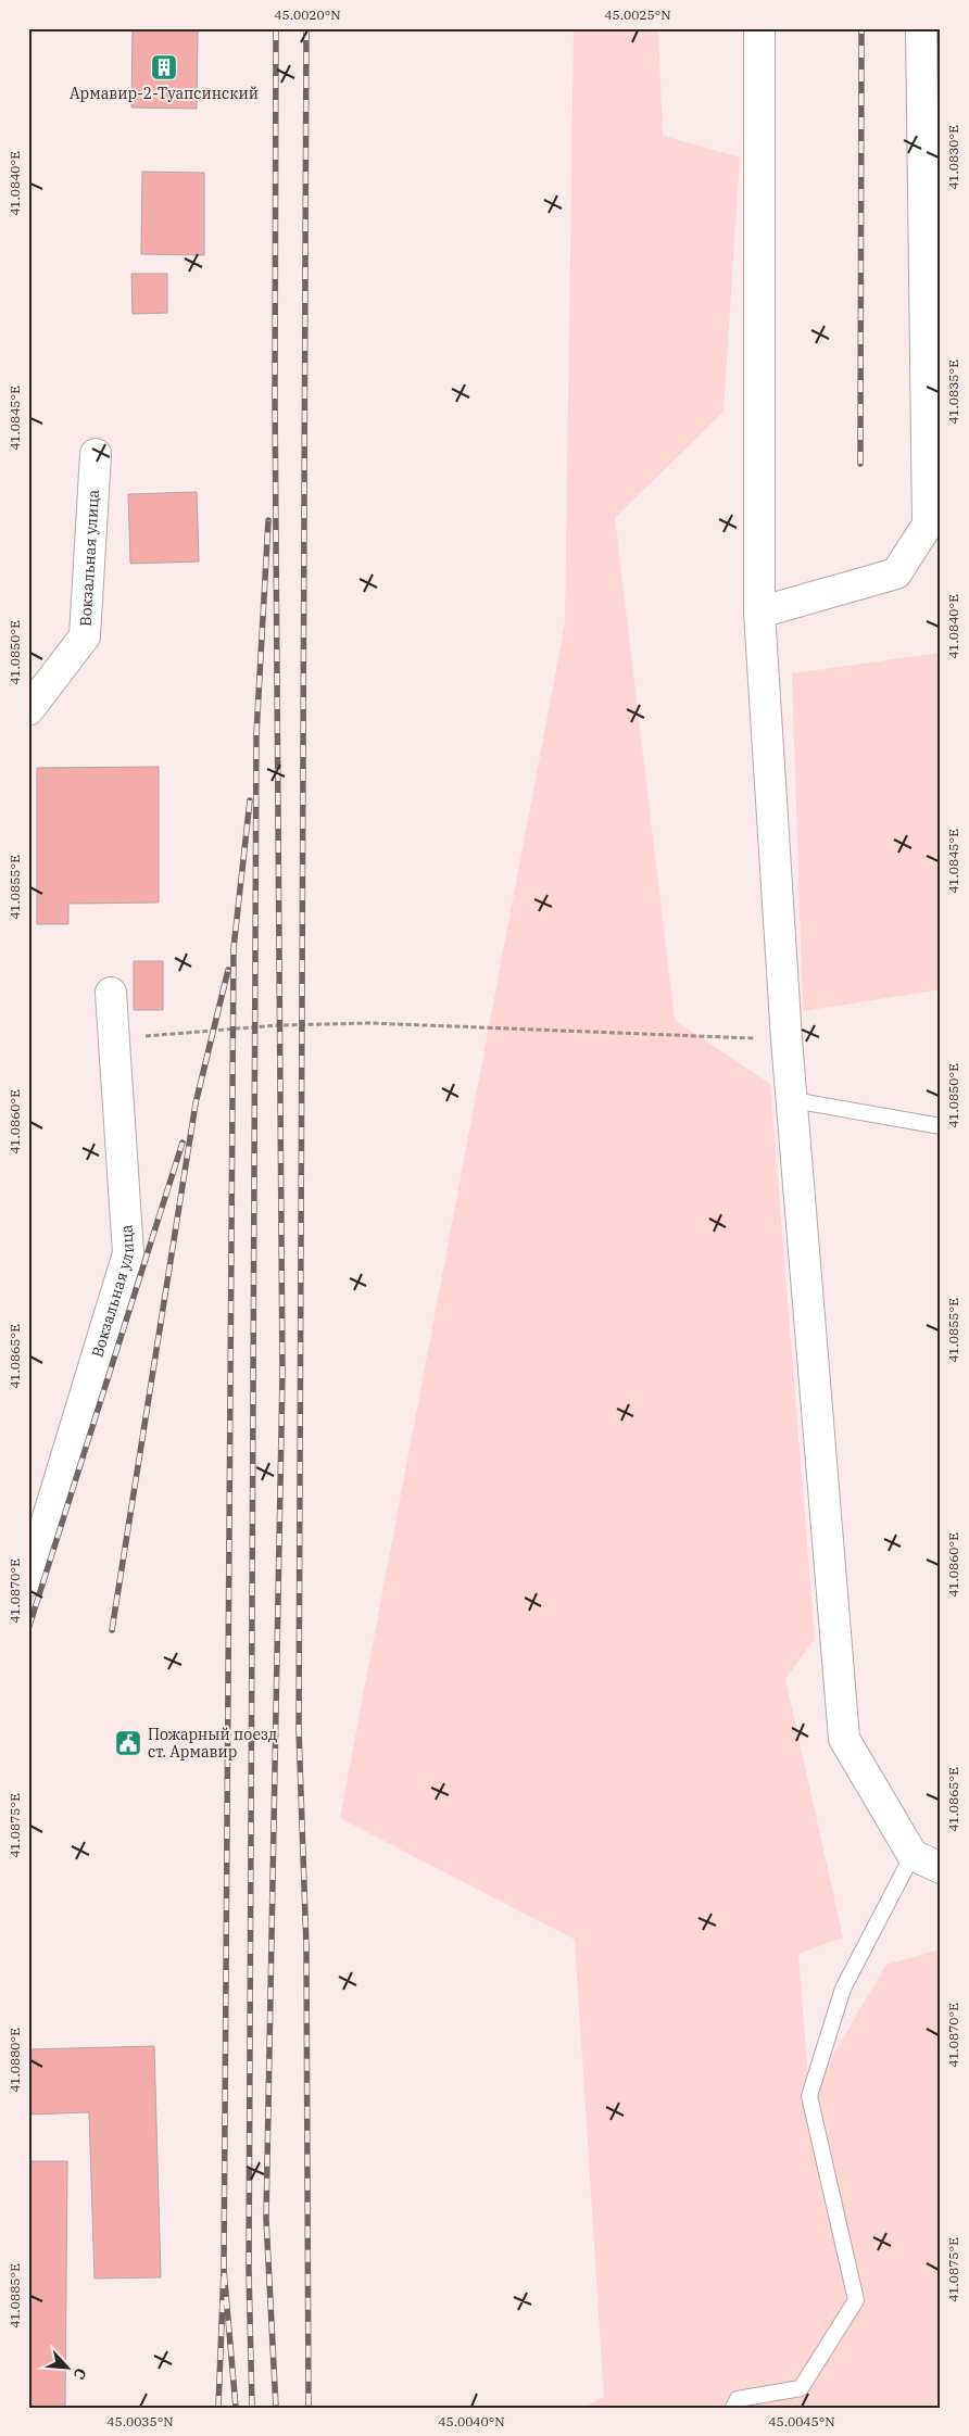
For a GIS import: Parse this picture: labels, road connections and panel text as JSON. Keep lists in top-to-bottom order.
{
  "streets": {
    "street": ["Вокзальная улица"]
  },
  "places": {
    "building": ["Армавир-2-Туапсинский"],
    "public building": ["Пожарный поезд ст. Армавир"]
  },
  "north": "bottom right",
  "coordinates": [
    "45.0020°N",
    "45.0025°N",
    "41.0830°E",
    "41.0840°E",
    "41.0835°E",
    "41.0845°E",
    "41.0850°E",
    "41.0855°E",
    "41.0860°E",
    "41.0865°E",
    "41.0870°E",
    "41.0875°E",
    "41.0880°E",
    "41.0885°E",
    "45.0035°N",
    "45.0040°N",
    "45.0045°N"
  ]
}
